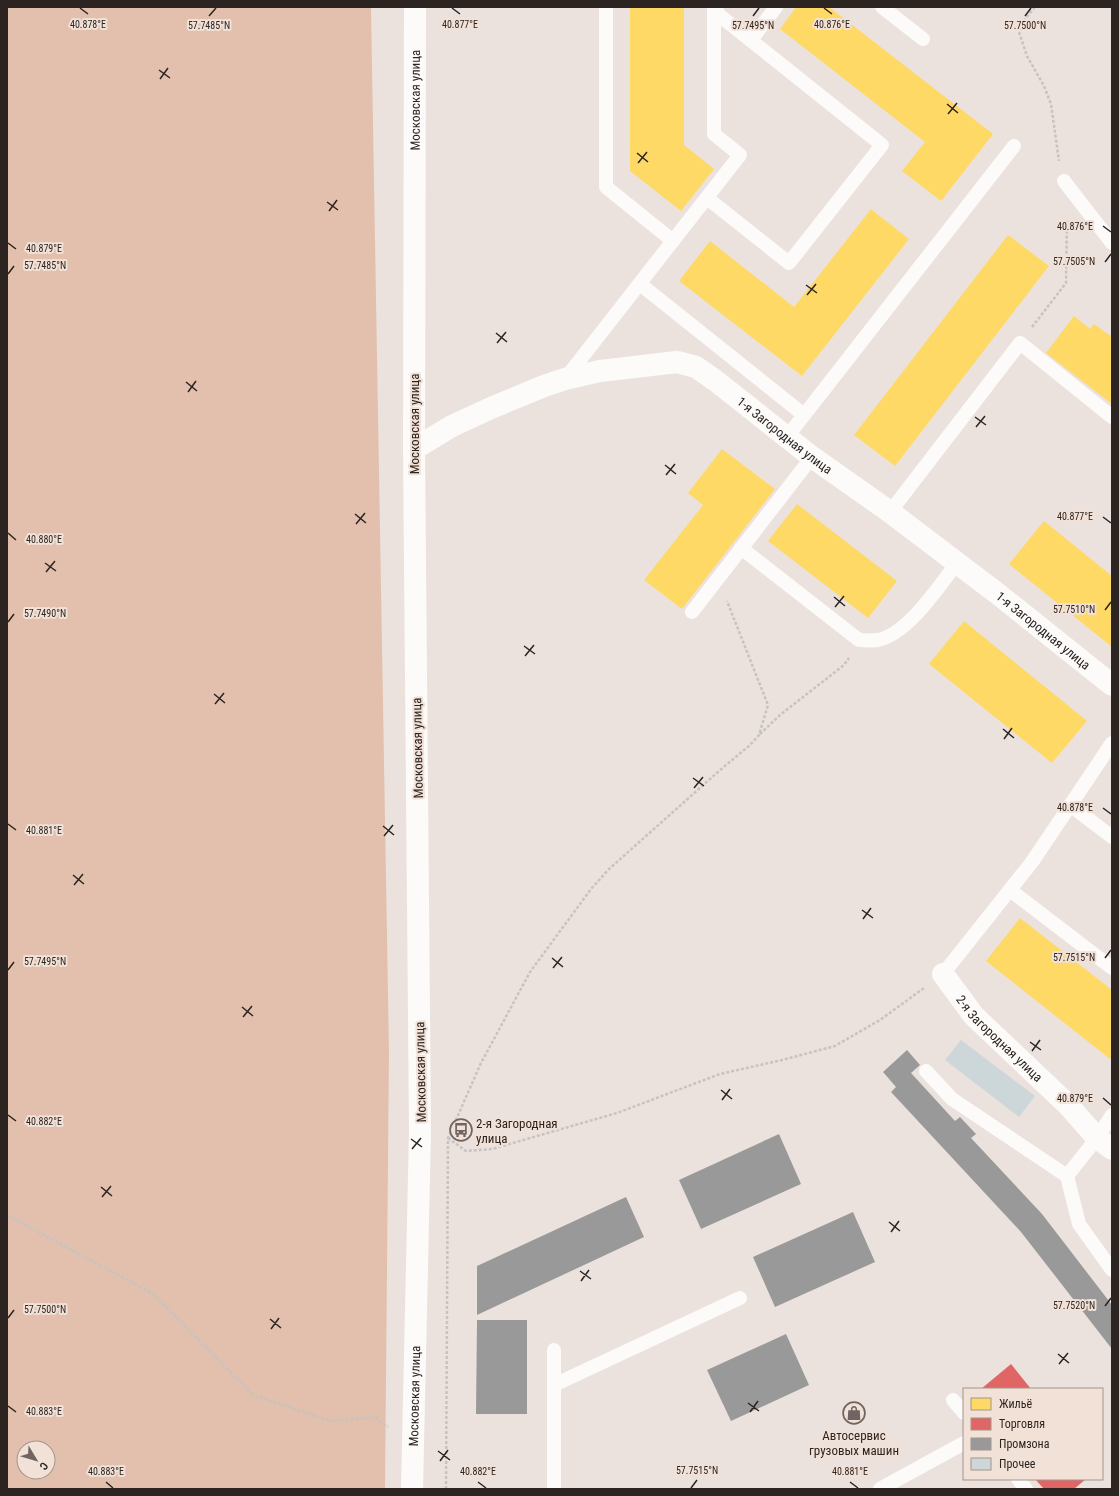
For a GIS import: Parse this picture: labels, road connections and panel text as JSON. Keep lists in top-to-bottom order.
{
  "streets": {
    "main road": ["Московская улица", "1-я Загородная улица", "2-я Загородная улица"]
  },
  "crossings": [
    ["Московская улица", "1-я Загородная улица"]
  ],
  "places": {
    "bus stop": ["2-я Загородная улица"],
    "shop": ["Автосервис грузовых машин"]
  },
  "legend": [
    "Жильё",
    "Торговля",
    "Промзона",
    "Прочее"
  ],
  "north": "bottom right",
  "coordinates": [
    "40.878°E",
    "40.877°E",
    "40.876°E",
    "57.7485°N",
    "57.7495°N",
    "57.7500°N",
    "40.879°E",
    "57.7505°N",
    "40.880°E",
    "57.7510°N",
    "57.7490°N",
    "40.881°E",
    "57.7515°N",
    "40.882°E",
    "57.7520°N",
    "40.883°E"
  ]
}
